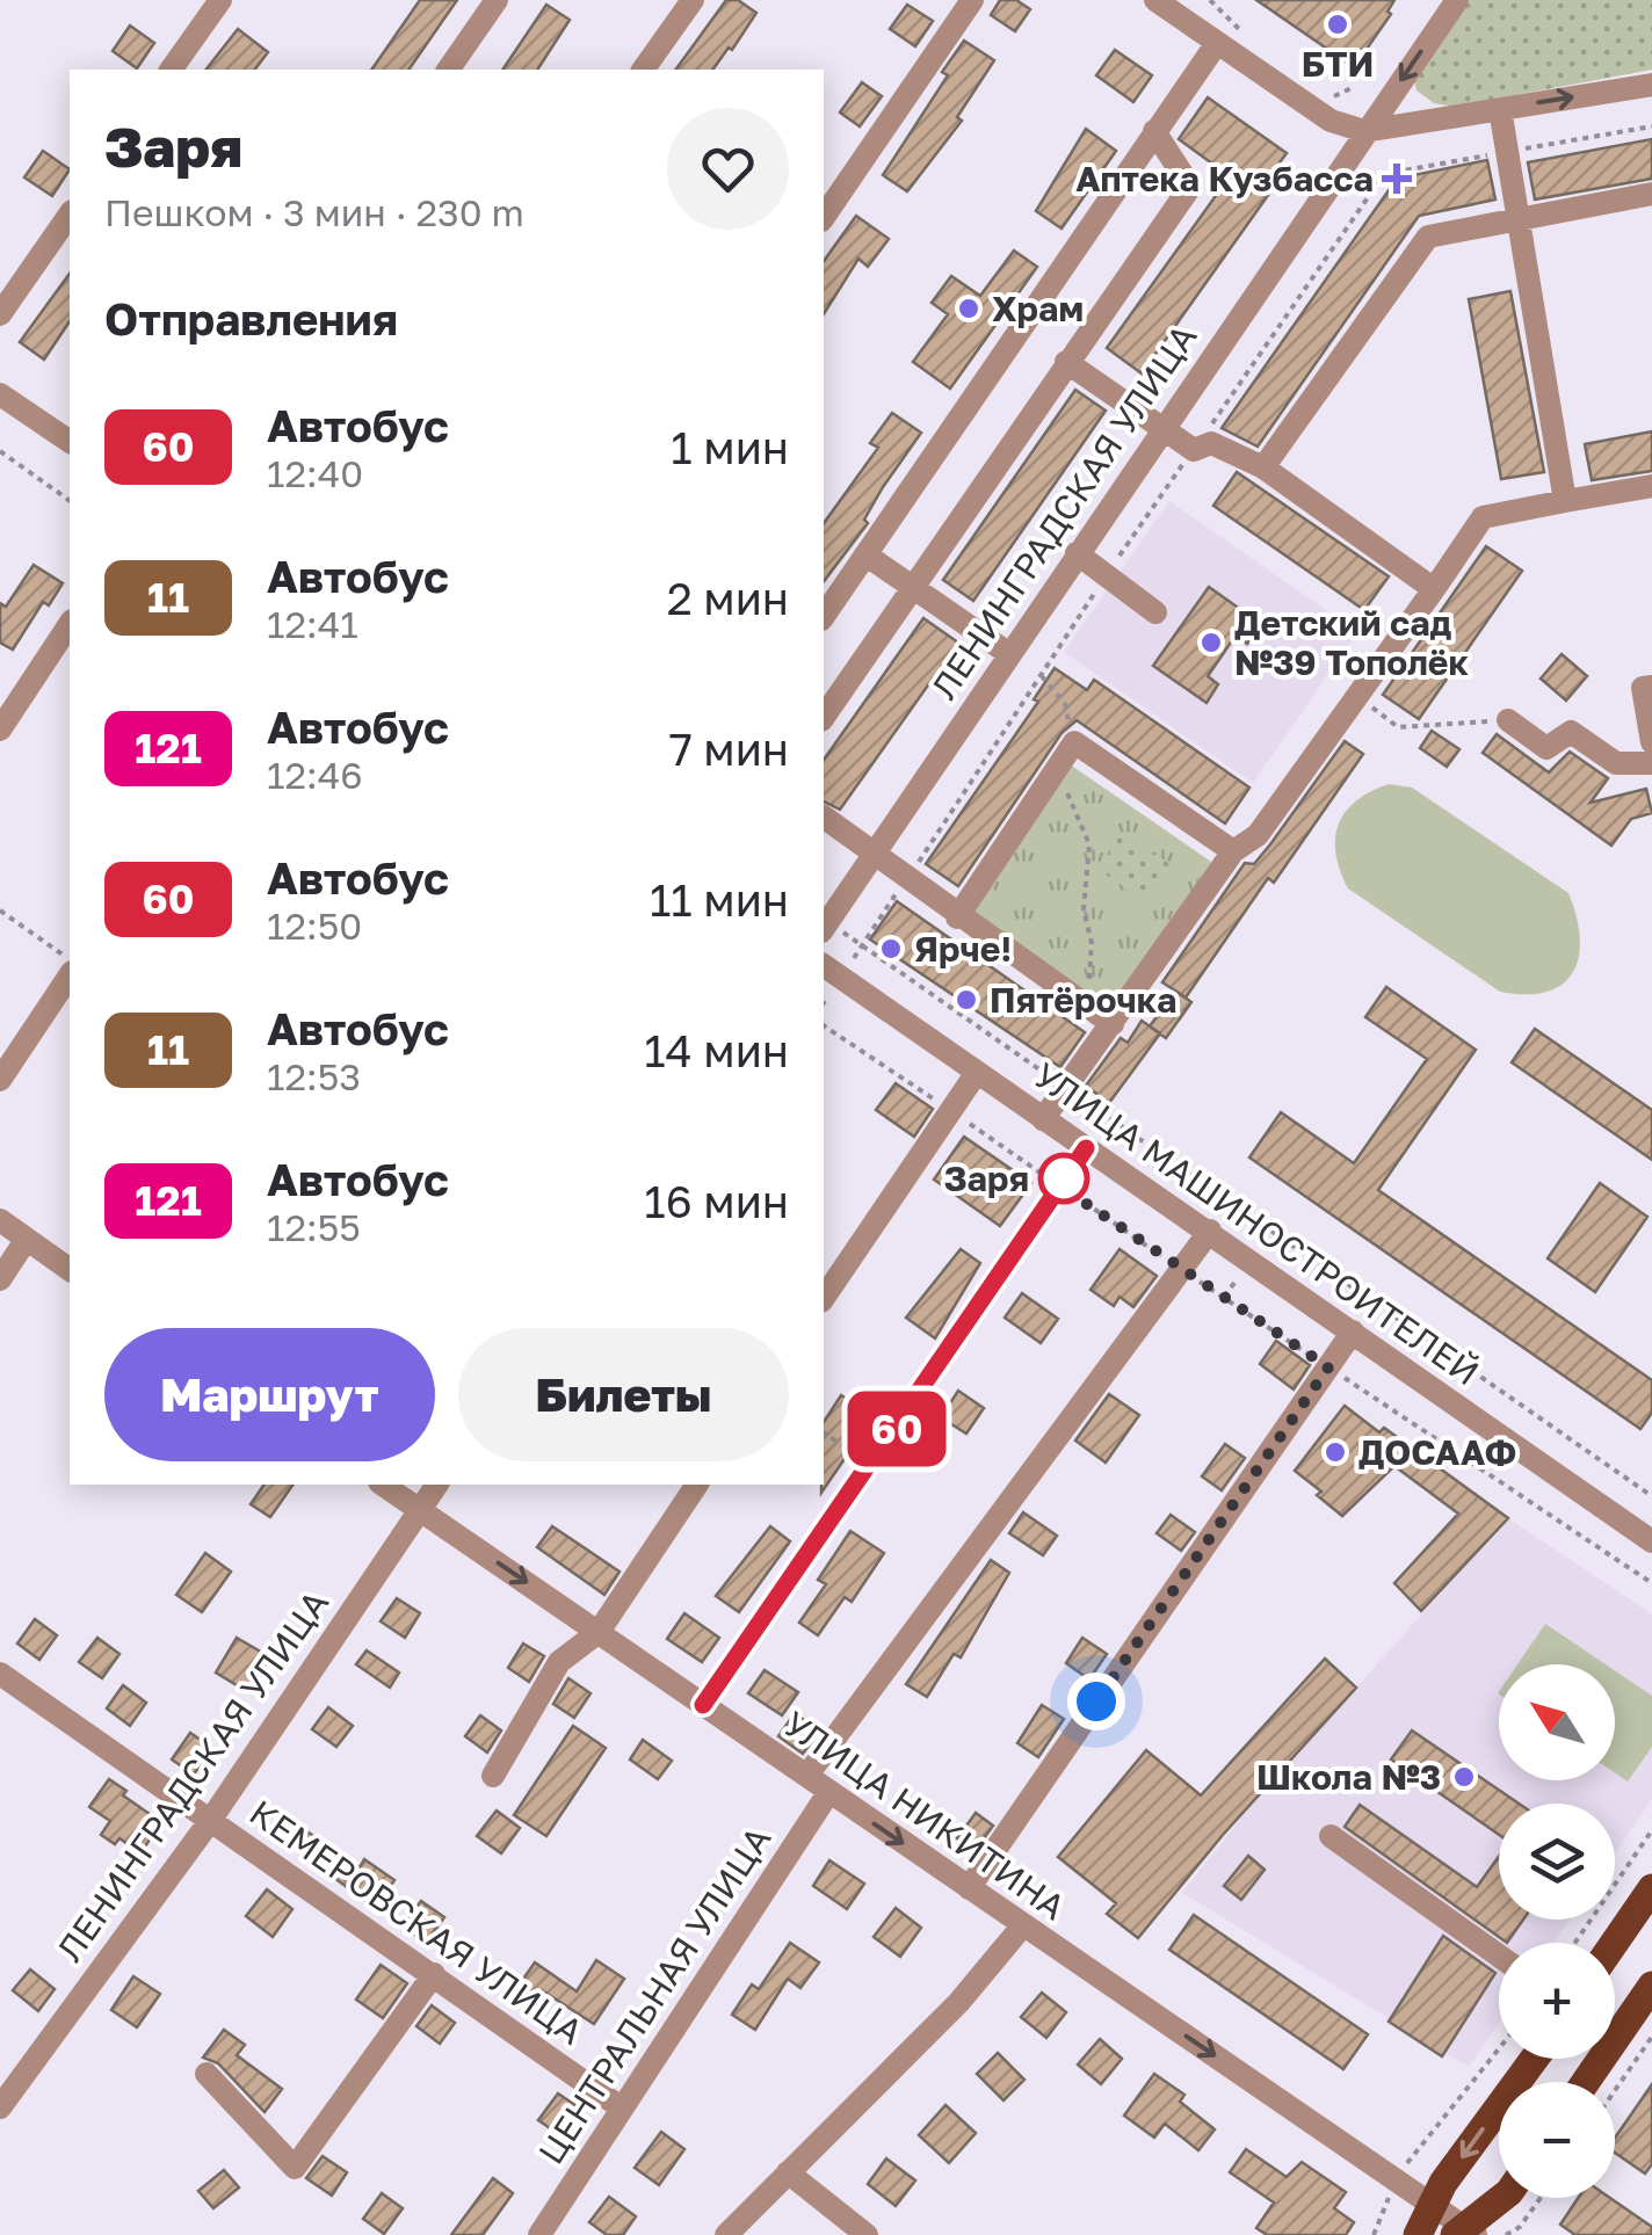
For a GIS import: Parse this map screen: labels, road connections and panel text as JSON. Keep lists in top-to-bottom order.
{
  "streets": {
    "street": [
      "ЛЕНИНГРАДСКАЯ УЛИЦА",
      "УЛИЦА МАШИНОСТРОИТЕЛЕЙ",
      "УЛИЦА НИКИТИНА",
      "КЕМЕРОВСКАЯ УЛИЦА",
      "ЦЕНТРАЛЬНАЯ УЛИЦА"
    ]
  },
  "crossings": [
    ["ЛЕНИНГРАДСКАЯ УЛИЦА", "УЛИЦА НИКИТИНА"],
    ["ЛЕНИНГРАДСКАЯ УЛИЦА", "КЕМЕРОВСКАЯ УЛИЦА"],
    ["УЛИЦА НИКИТИНА", "ЦЕНТРАЛЬНАЯ УЛИЦА"],
    ["КЕМЕРОВСКАЯ УЛИЦА", "ЦЕНТРАЛЬНАЯ УЛИЦА"]
  ],
  "one_way": ["УЛИЦА НИКИТИНА"],
  "places": {
    "other": [
      "БТИ",
      "Храм",
      "Детский сад №39 Тополёк",
      "Ярче!",
      "Пятёрочка",
      "Заря",
      "ДОСААФ",
      "Школа №3"
    ],
    "health": ["Аптека Кузбасса"]
  },
  "lines": ["bus line 60"],
  "north": "top left",
  "page": {
    "on_map": "60",
    "heading": [
      ["Заря", "Пешком · 3 мин · 230 m"],
      "Отправления"
    ],
    "list": [
      {
        "mark": "60",
        "name": "Автобус",
        "note": "12:40",
        "value": "1 мин"
      },
      {
        "mark": "11",
        "name": "Автобус",
        "note": "12:41",
        "value": "2 мин"
      },
      {
        "mark": "121",
        "name": "Автобус",
        "note": "12:46",
        "value": "7 мин"
      },
      {
        "mark": "60",
        "name": "Автобус",
        "note": "12:50",
        "value": "11 мин"
      },
      {
        "mark": "11",
        "name": "Автобус",
        "note": "12:53",
        "value": "14 мин"
      },
      {
        "mark": "121",
        "name": "Автобус",
        "note": "12:55",
        "value": "16 мин"
      }
    ],
    "buttons": ["Маршрут", "Билеты"],
    "map_buttons": ["+", "−"]
  }
}
